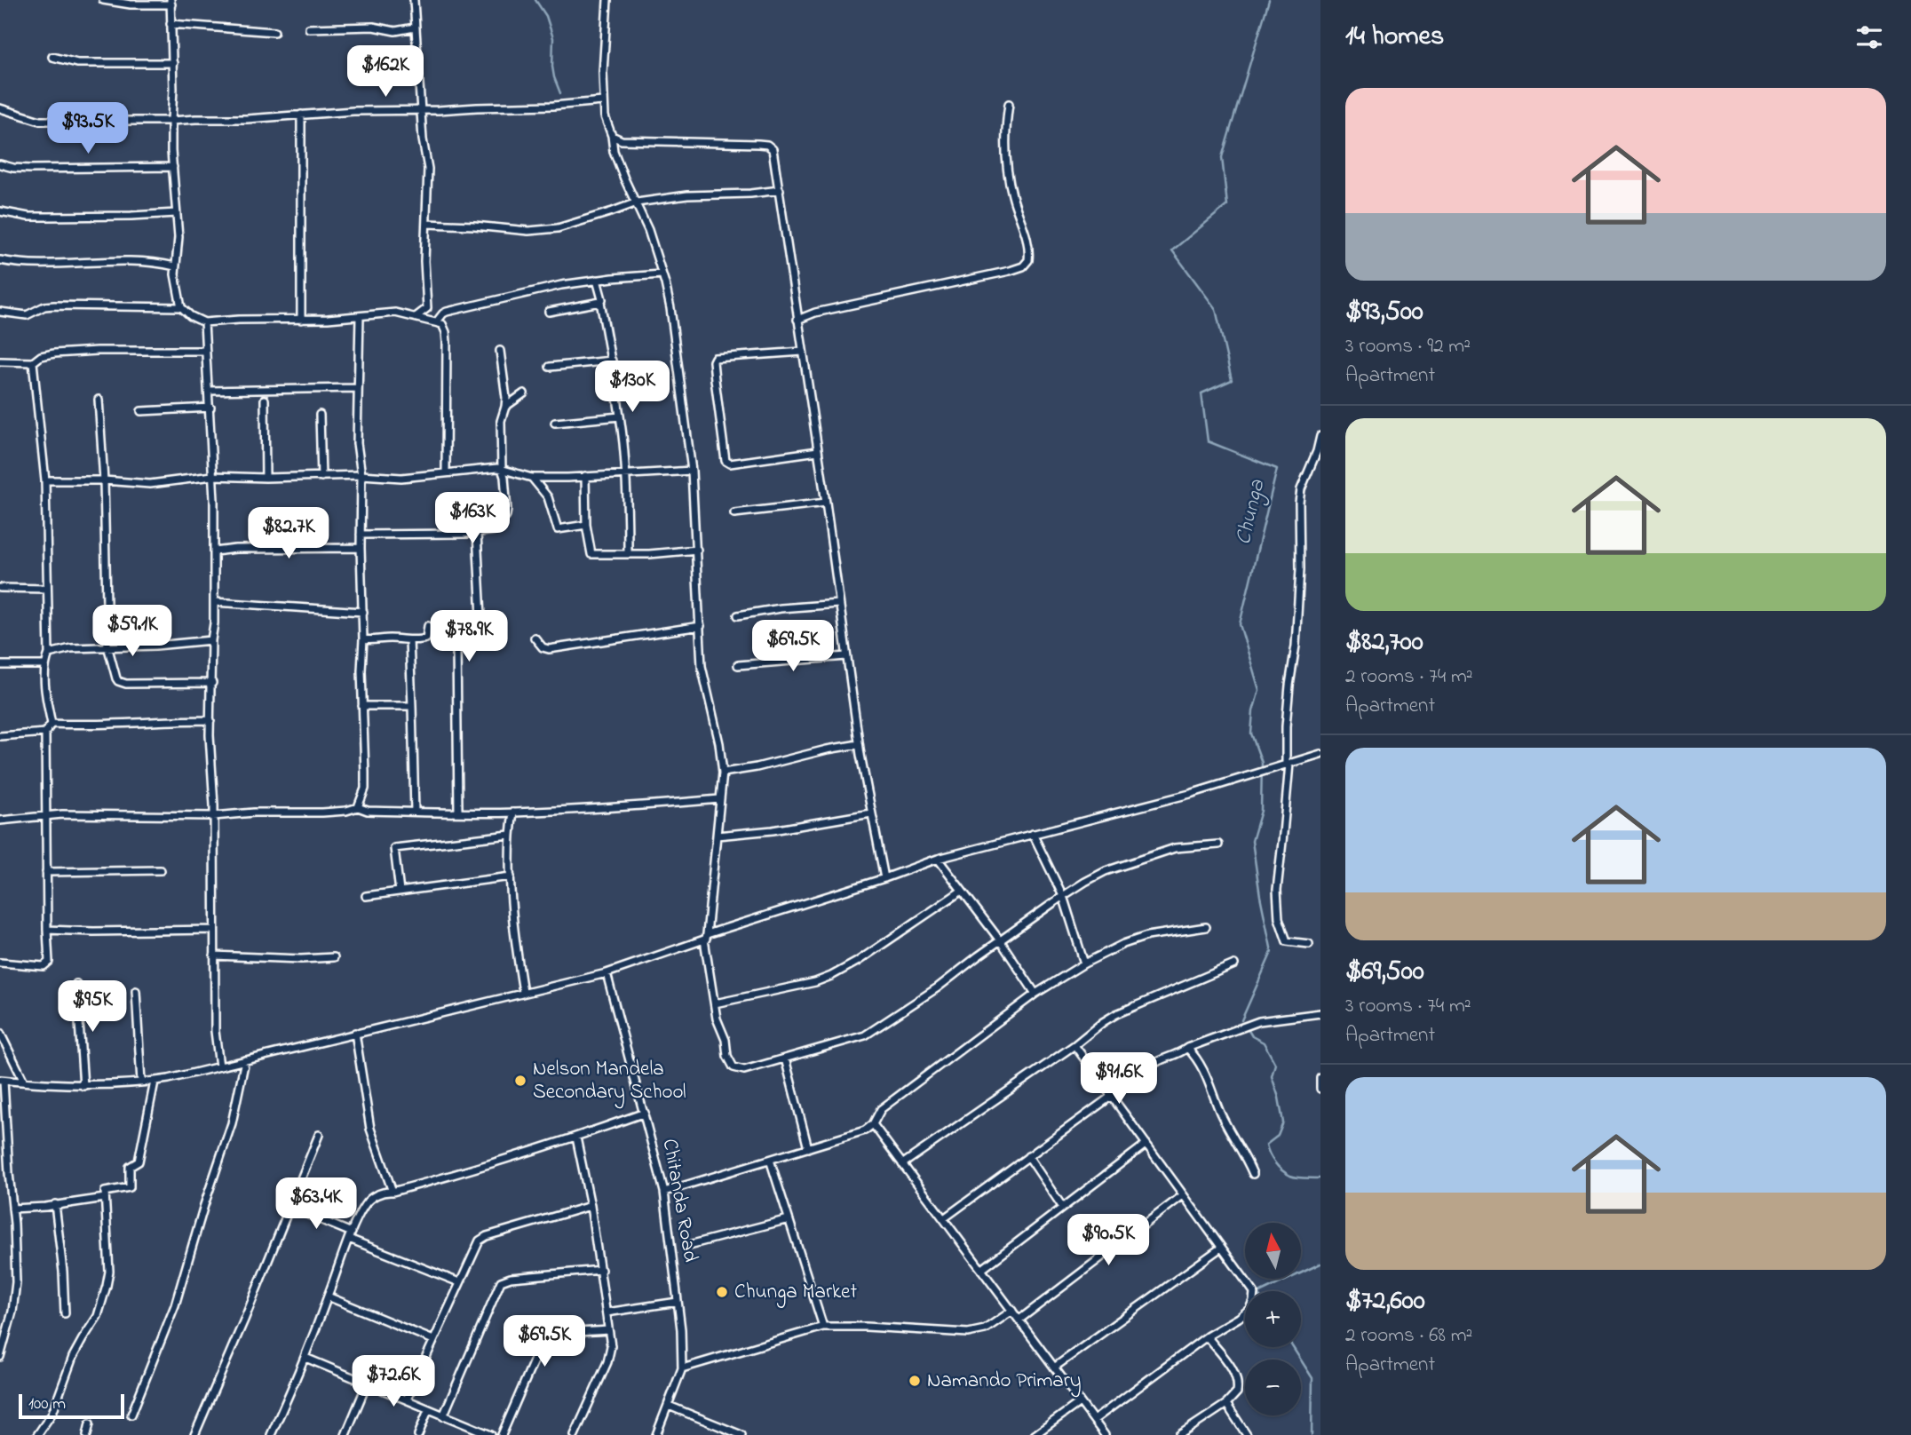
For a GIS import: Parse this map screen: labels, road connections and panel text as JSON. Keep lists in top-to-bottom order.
{
  "streets": {
    "street": ["Chitanda Road"]
  },
  "water": ["Chunga"],
  "places": ["Nelson Mandela Secondary School", "Chunga Market", "Namando Primary"],
  "scale_bar": "100 m",
  "north": "top",
  "page": {
    "heading": "14 homes",
    "price": [
      "$162K",
      "$93.5K",
      "$130K",
      "$163K",
      "$82.7K",
      "$59.1K",
      "$78.9K",
      "$69.5K",
      "$95K",
      "$91.6K",
      "$63.4K",
      "$90.5K",
      "$69.5K",
      "$72.6K"
    ],
    "list": [
      {
        "name": "$93,500",
        "note": "3 rooms · 92 m² · Apartment"
      },
      {
        "name": "$82,700",
        "note": "2 rooms · 74 m² · Apartment"
      },
      {
        "name": "$69,500",
        "note": "3 rooms · 74 m² · Apartment"
      },
      {
        "name": "$72,600",
        "note": "2 rooms · 68 m² · Apartment"
      }
    ],
    "map_buttons": ["+", "−"],
    "scale": "100 m"
  }
}
